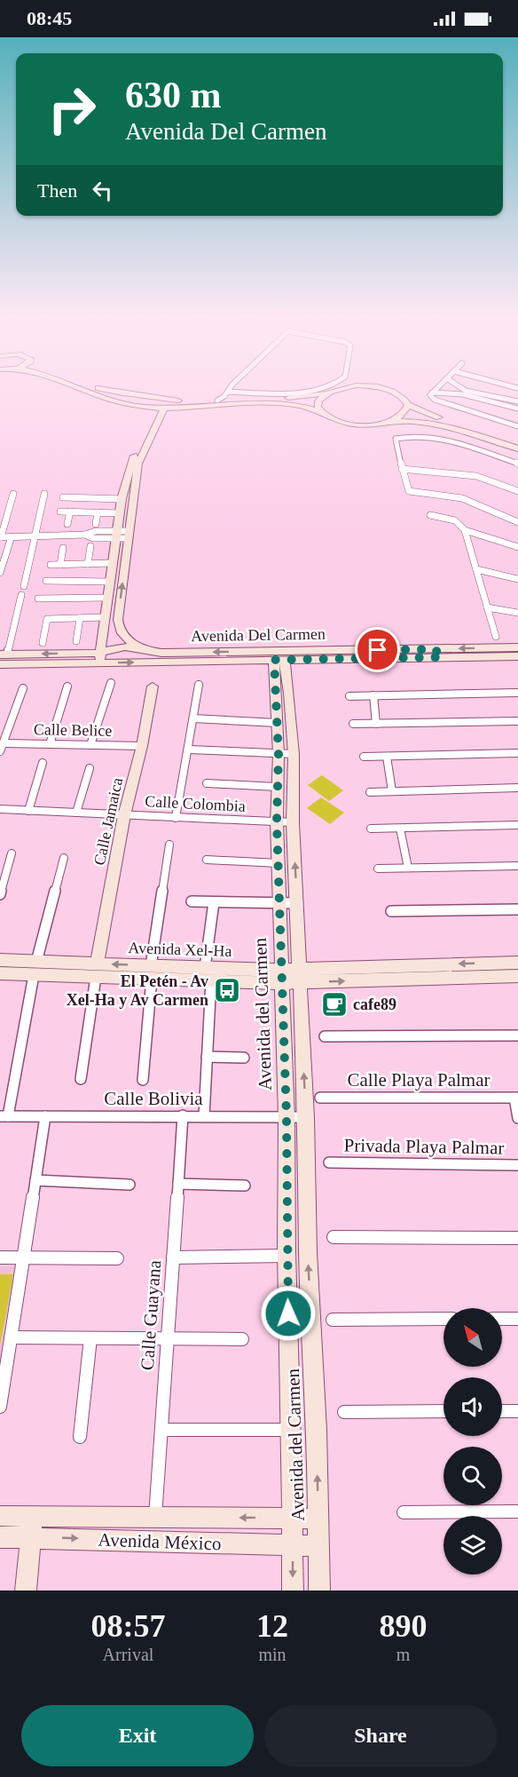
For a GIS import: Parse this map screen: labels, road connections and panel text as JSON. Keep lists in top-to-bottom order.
{
  "streets": {
    "street": [
      "Avenida Del Carmen",
      "Calle Belice",
      "Calle Colombia",
      "Calle Jamaica",
      "Avenida Xel-Ha",
      "Avenida del Carmen",
      "Calle Playa Palmar",
      "Calle Bolivia",
      "Privada Playa Palmar",
      "Calle Guayana",
      "Avenida México"
    ]
  },
  "crossings": [
    ["Avenida Del Carmen", "Avenida del Carmen"],
    ["Calle Belice", "Calle Jamaica"],
    ["Calle Colombia", "Calle Jamaica"],
    ["Calle Colombia", "Avenida del Carmen"],
    ["Calle Jamaica", "Avenida Xel-Ha"],
    ["Avenida Xel-Ha", "Avenida del Carmen"],
    ["Avenida del Carmen", "Calle Bolivia"],
    ["Avenida del Carmen", "Avenida México"],
    ["Calle Playa Palmar", "Privada Playa Palmar"],
    ["Calle Bolivia", "Calle Guayana"],
    ["Calle Guayana", "Avenida México"]
  ],
  "places": {
    "bus stop": ["El Petén - Av Xel-Ha y Av Carmen"],
    "cafe": ["cafe89"]
  },
  "north": "top left",
  "page": {
    "status": "08:45",
    "turn": ["630 m", "Avenida Del Carmen"],
    "then": "Then",
    "eta": [
      "08:57",
      "Arrival",
      "12",
      "min",
      "890",
      "m"
    ],
    "buttons": ["Exit", "Share"]
  }
}
